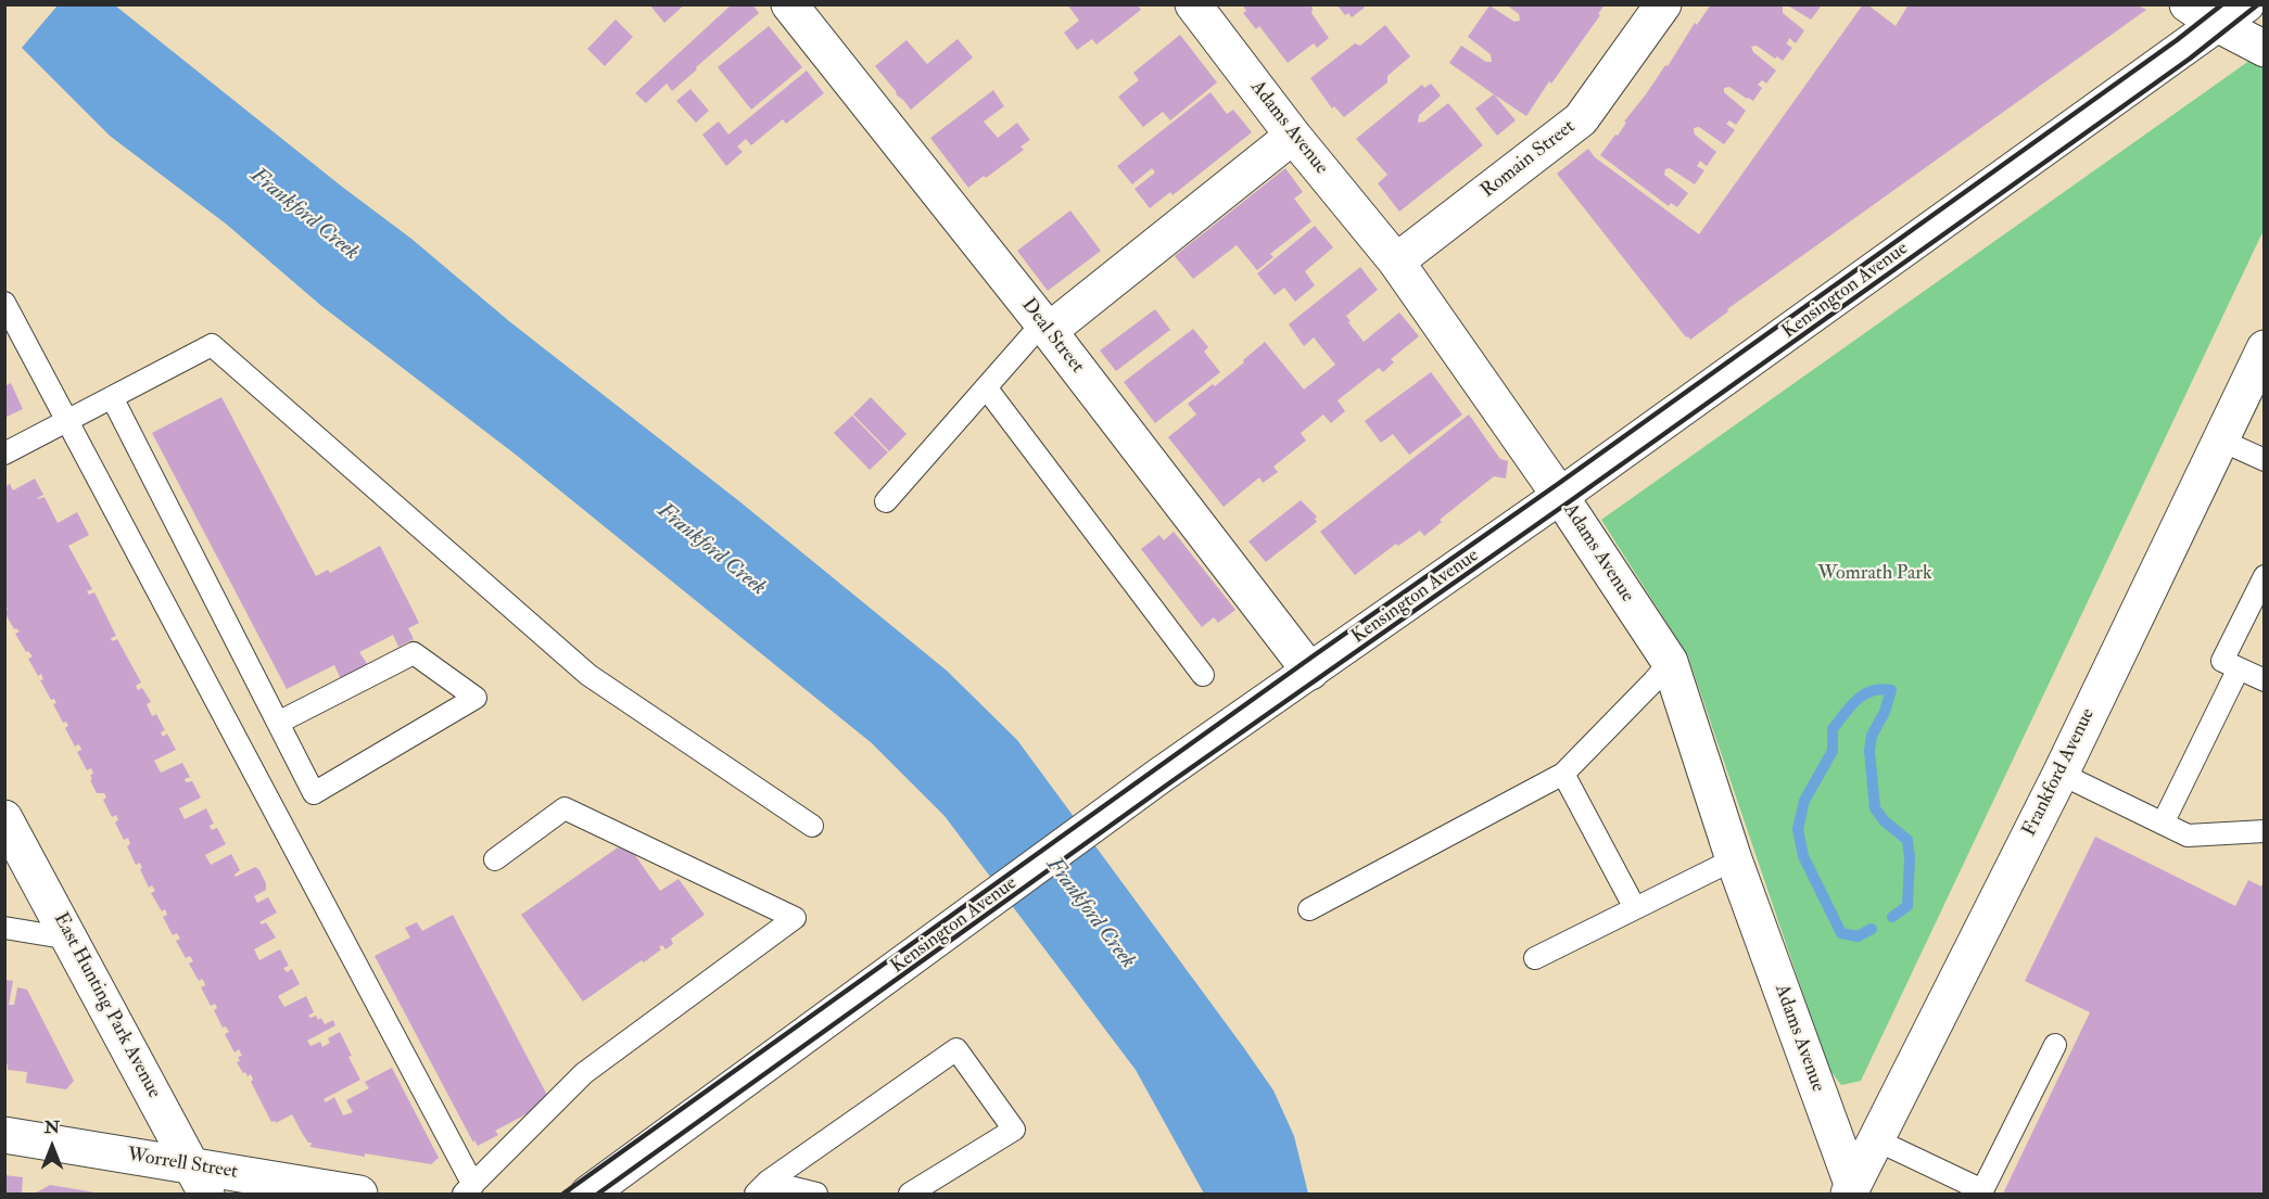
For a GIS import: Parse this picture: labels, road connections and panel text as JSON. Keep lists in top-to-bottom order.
{
  "streets": {
    "street": [
      "Adams Avenue",
      "Romain Street",
      "Kensington Avenue",
      "Deal Street",
      "Frankford Avenue",
      "East Hunting Park Avenue",
      "Worrell Street"
    ]
  },
  "crossings": [
    ["Adams Avenue", "Romain Street"],
    ["Adams Avenue", "Kensington Avenue"],
    ["Adams Avenue", "Frankford Avenue"],
    ["Kensington Avenue", "Deal Street"],
    ["East Hunting Park Avenue", "Worrell Street"]
  ],
  "water": ["Frankford Creek"],
  "parks": ["Womrath Park"],
  "north": "top"
}
